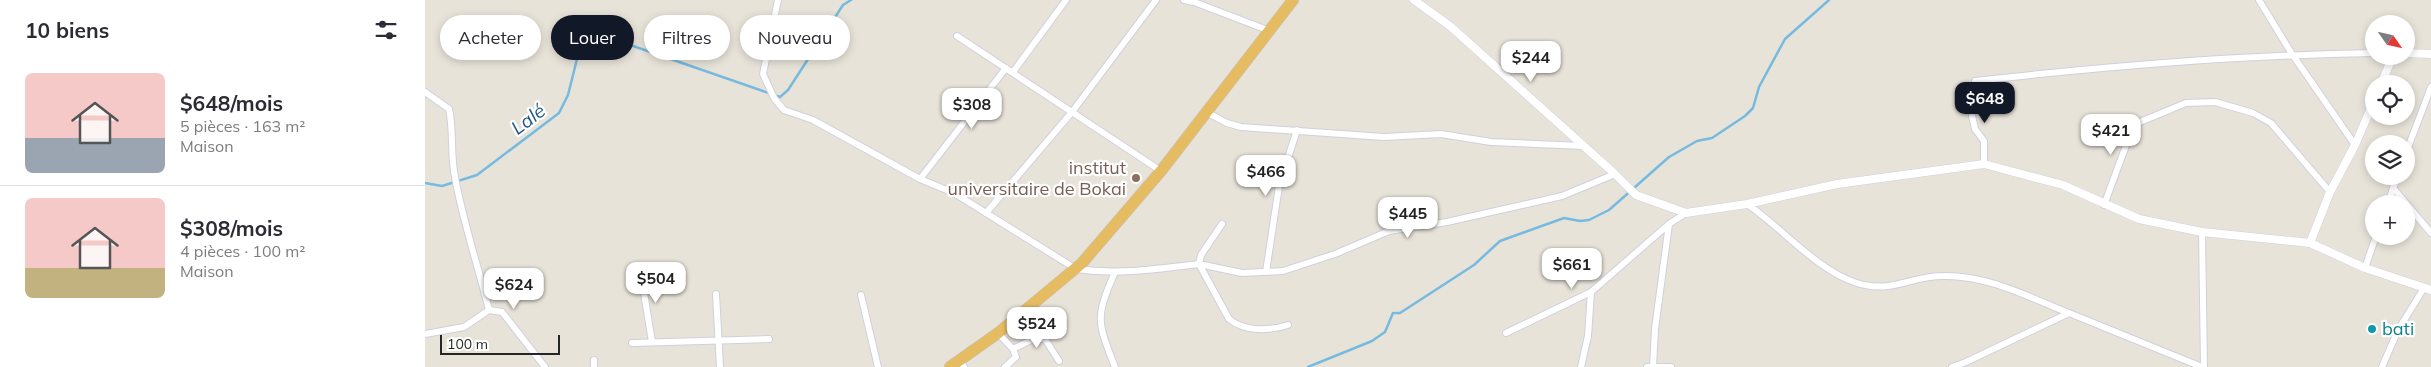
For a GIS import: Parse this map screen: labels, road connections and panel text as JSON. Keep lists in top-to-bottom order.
{
  "water": ["Lalé"],
  "places": ["institut universitaire de Bokai", "bati"],
  "scale_bar": "100 m",
  "north": "bottom right",
  "page": {
    "heading": "10 biens",
    "map_buttons": "+",
    "chip": [
      "Acheter",
      "Louer",
      "Filtres",
      "Nouveau"
    ],
    "price": [
      "$244",
      "$648",
      "$308",
      "$421",
      "$466",
      "$445",
      "$661",
      "$504",
      "$624",
      "$524"
    ],
    "list": [
      {
        "name": "$648/mois",
        "note": "5 pièces · 163 m² · Maison"
      },
      {
        "name": "$308/mois",
        "note": "4 pièces · 100 m² · Maison"
      }
    ],
    "scale": "100 m"
  }
}
